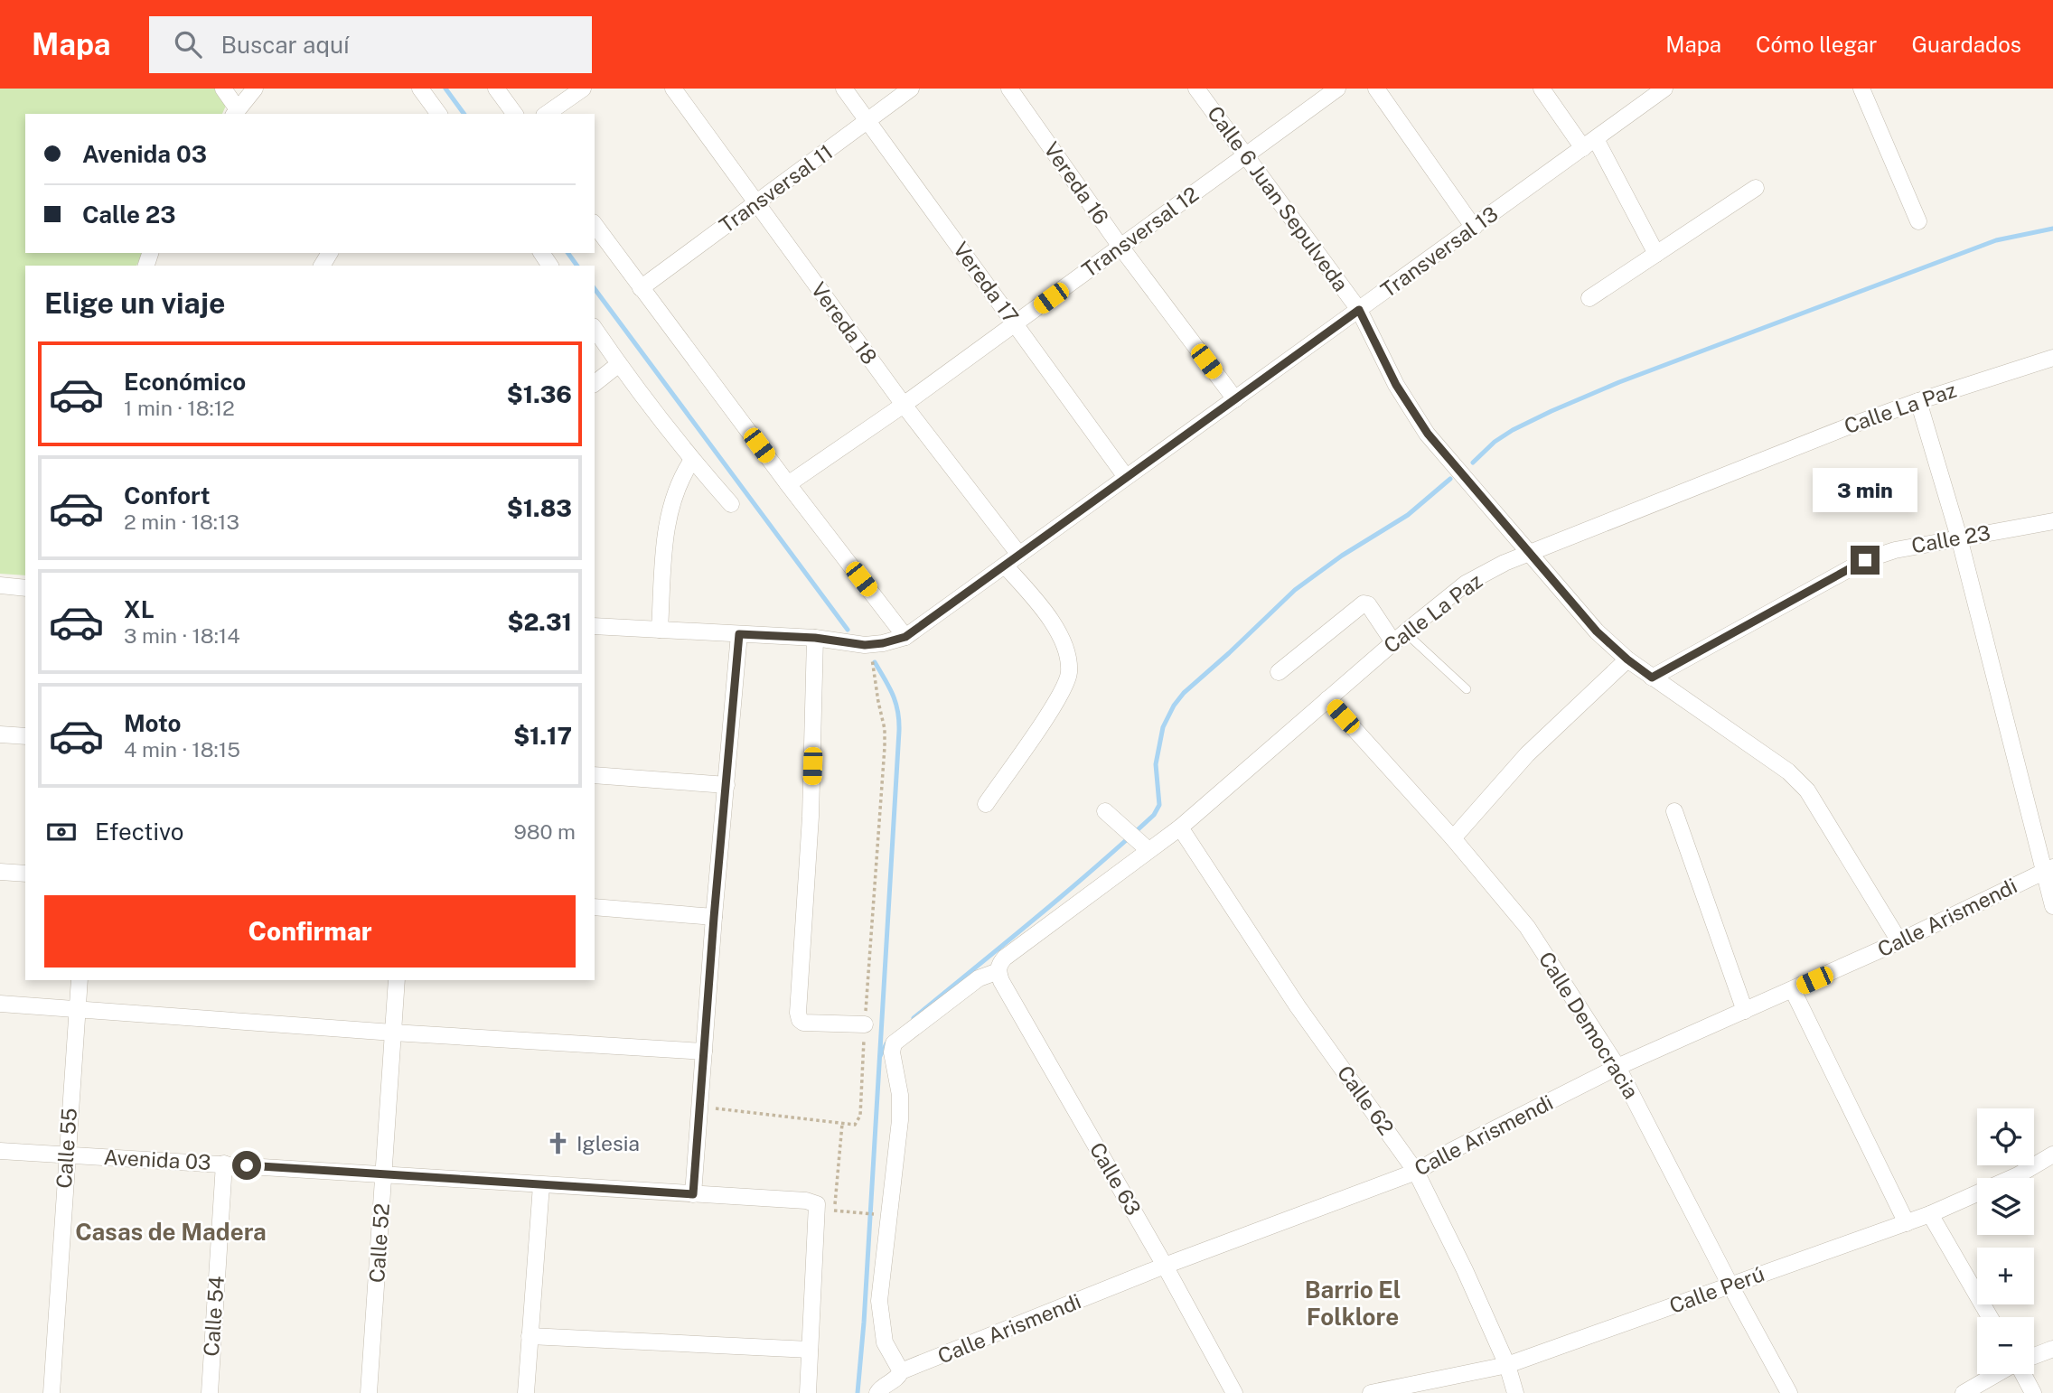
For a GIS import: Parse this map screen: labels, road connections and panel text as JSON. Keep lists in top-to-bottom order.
{
  "streets": {
    "street": [
      "Vereda 16",
      "Transversal 11",
      "Calle 6 Juan Sepulveda",
      "Transversal 12",
      "Transversal 13",
      "Vereda 17",
      "Vereda 18",
      "Calle La Paz",
      "Calle 23",
      "Calle Arismendi",
      "Calle Democracia",
      "Calle 62",
      "Calle 55",
      "Avenida 03",
      "Calle 63",
      "Calle 52",
      "Calle Perú",
      "Calle 54"
    ]
  },
  "crossings": [
    ["Vereda 16", "Transversal 12"],
    ["Vereda 16", "Transversal 13"],
    ["Transversal 11", "Vereda 17"],
    ["Transversal 11", "Vereda 18"],
    ["Calle 6 Juan Sepulveda", "Transversal 12"],
    ["Calle 6 Juan Sepulveda", "Transversal 13"],
    ["Calle 6 Juan Sepulveda", "Calle La Paz"],
    ["Calle 6 Juan Sepulveda", "Calle 23"],
    ["Calle 6 Juan Sepulveda", "Calle Arismendi"],
    ["Transversal 12", "Vereda 17"],
    ["Transversal 12", "Vereda 18"],
    ["Transversal 13", "Vereda 17"],
    ["Transversal 13", "Vereda 18"],
    ["Calle La Paz", "Calle Arismendi"],
    ["Calle La Paz", "Calle Democracia"],
    ["Calle La Paz", "Calle 62"],
    ["Calle La Paz", "Calle 63"],
    ["Calle Arismendi", "Calle Democracia"],
    ["Calle Arismendi", "Calle 62"],
    ["Calle Arismendi", "Calle 63"],
    ["Calle Democracia", "Calle Perú"],
    ["Calle 62", "Calle Perú"],
    ["Calle 55", "Avenida 03"],
    ["Avenida 03", "Calle 52"],
    ["Avenida 03", "Calle 54"]
  ],
  "districts": ["Casas de Madera", "Barrio El Folklore"],
  "places": {
    "church": ["Iglesia"]
  },
  "page": {
    "header": "Mapa",
    "search": "Buscar aquí",
    "nav": ["Mapa", "Cómo llegar", "Guardados"],
    "banner": ["Avenida 03", "Calle 23"],
    "heading": "Elige un viaje",
    "list": [
      {
        "name": "Económico",
        "note": "1 min · 18:12",
        "value": "$1.36"
      },
      {
        "name": "Confort",
        "note": "2 min · 18:13",
        "value": "$1.83"
      },
      {
        "name": "XL",
        "note": "3 min · 18:14",
        "value": "$2.31"
      },
      {
        "name": "Moto",
        "note": "4 min · 18:15",
        "value": "$1.17"
      }
    ],
    "bubble": "3 min",
    "pay": ["Efectivo", "980 m"],
    "buttons": "Confirmar",
    "map_buttons": ["+", "−"]
  }
}
